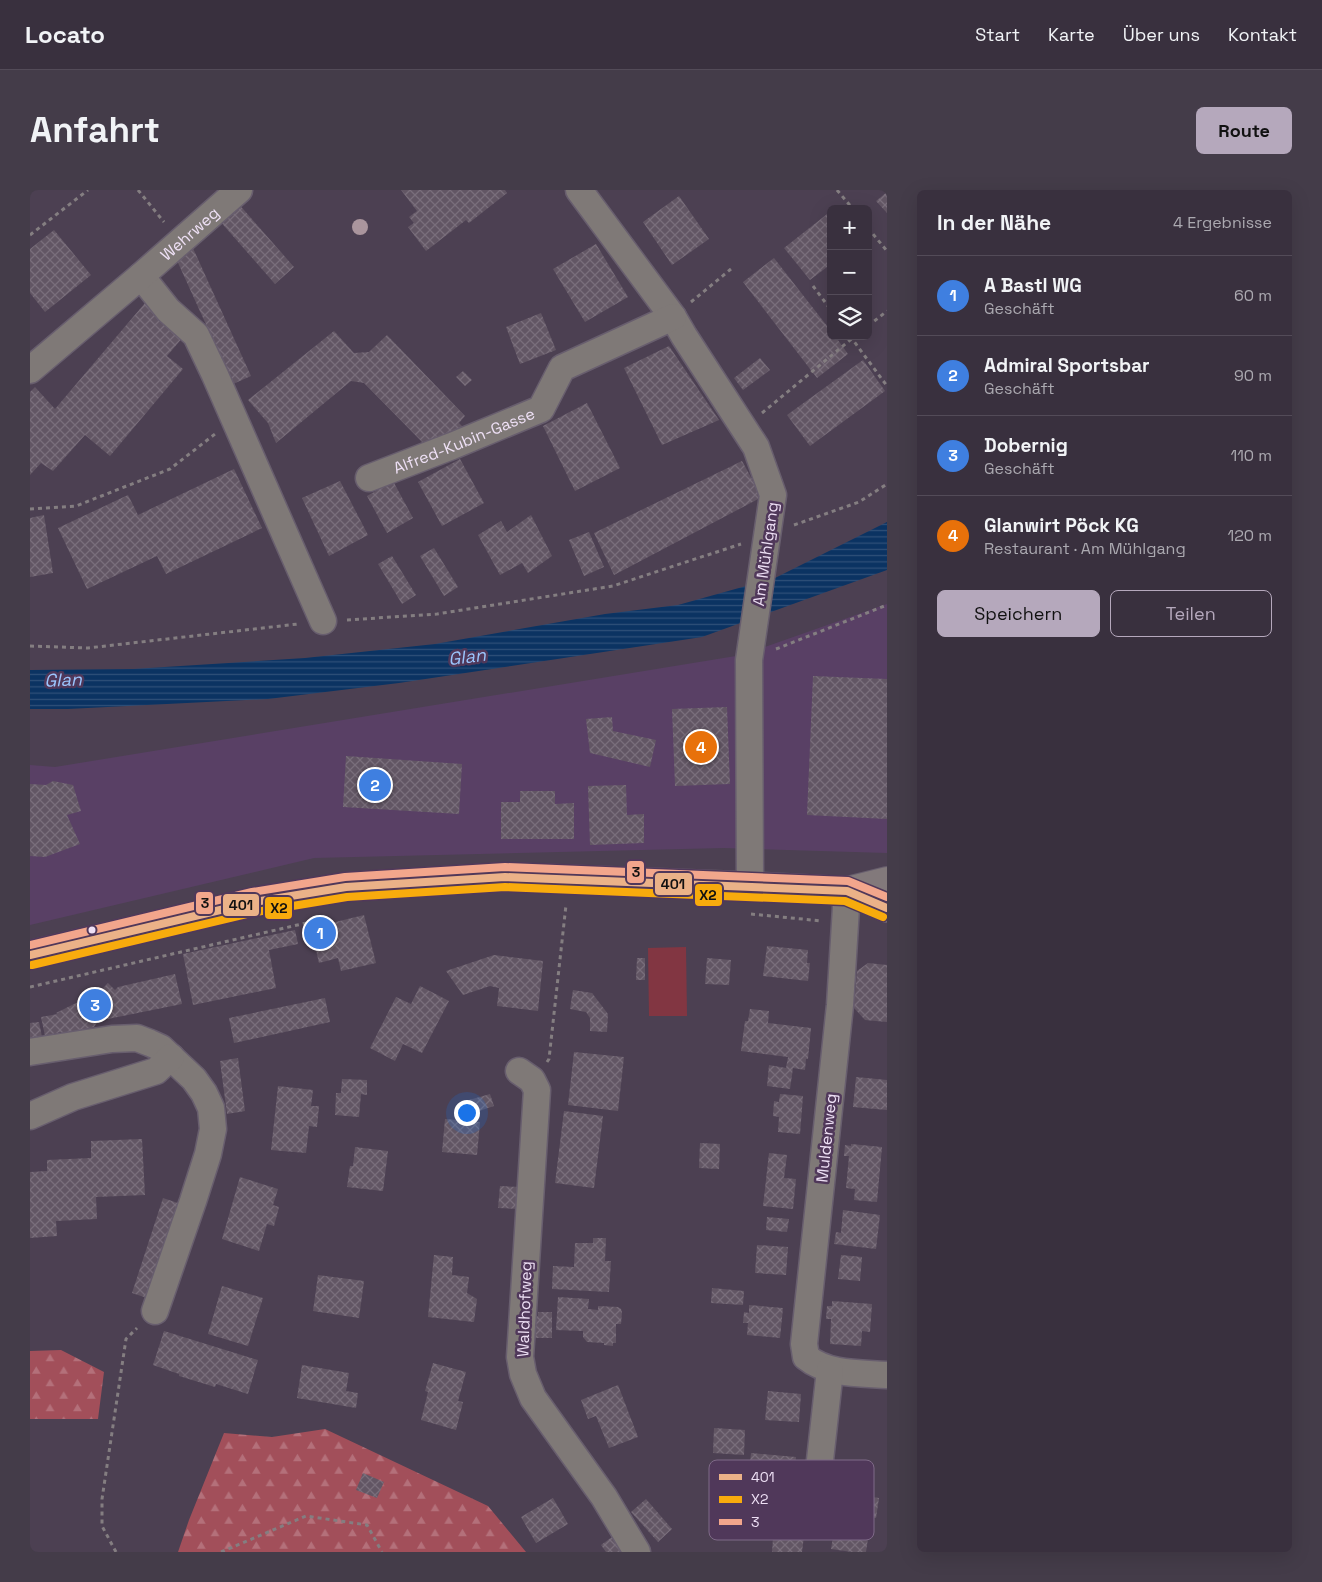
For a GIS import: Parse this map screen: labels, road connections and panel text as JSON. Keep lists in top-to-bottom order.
{
  "streets": {
    "street": [
      "Wehrweg",
      "Alfred-Kubin-Gasse",
      "Am Mühlgang",
      "Muldenweg",
      "Waldhofweg"
    ]
  },
  "crossings": [
    ["Alfred-Kubin-Gasse", "Am Mühlgang"]
  ],
  "water": ["Glan"],
  "lines": ["transit line 3", "transit line 401", "transit line X2"],
  "legend": ["401", "X2", "3"],
  "page": {
    "header": "Locato",
    "nav": [
      "Start",
      "Karte",
      "Über uns",
      "Kontakt"
    ],
    "buttons": [
      "Route",
      ["Speichern", "Teilen"]
    ],
    "title": "Anfahrt",
    "heading": ["In der Nähe", "4 Ergebnisse"],
    "map_buttons": ["+", "−"],
    "list": [
      {
        "mark": "1",
        "name": "A Bastl WG",
        "note": "Geschäft",
        "value": "60 m"
      },
      {
        "mark": "2",
        "name": "Admiral Sportsbar",
        "note": "Geschäft",
        "value": "90 m"
      },
      {
        "mark": "3",
        "name": "Dobernig",
        "note": "Geschäft",
        "value": "110 m"
      },
      {
        "mark": "4",
        "name": "Glanwirt Pöck KG",
        "note": "Restaurant · Am Mühlgang",
        "value": "120 m"
      }
    ],
    "pins": [
      "4",
      "2",
      "1",
      "3"
    ]
  }
}
